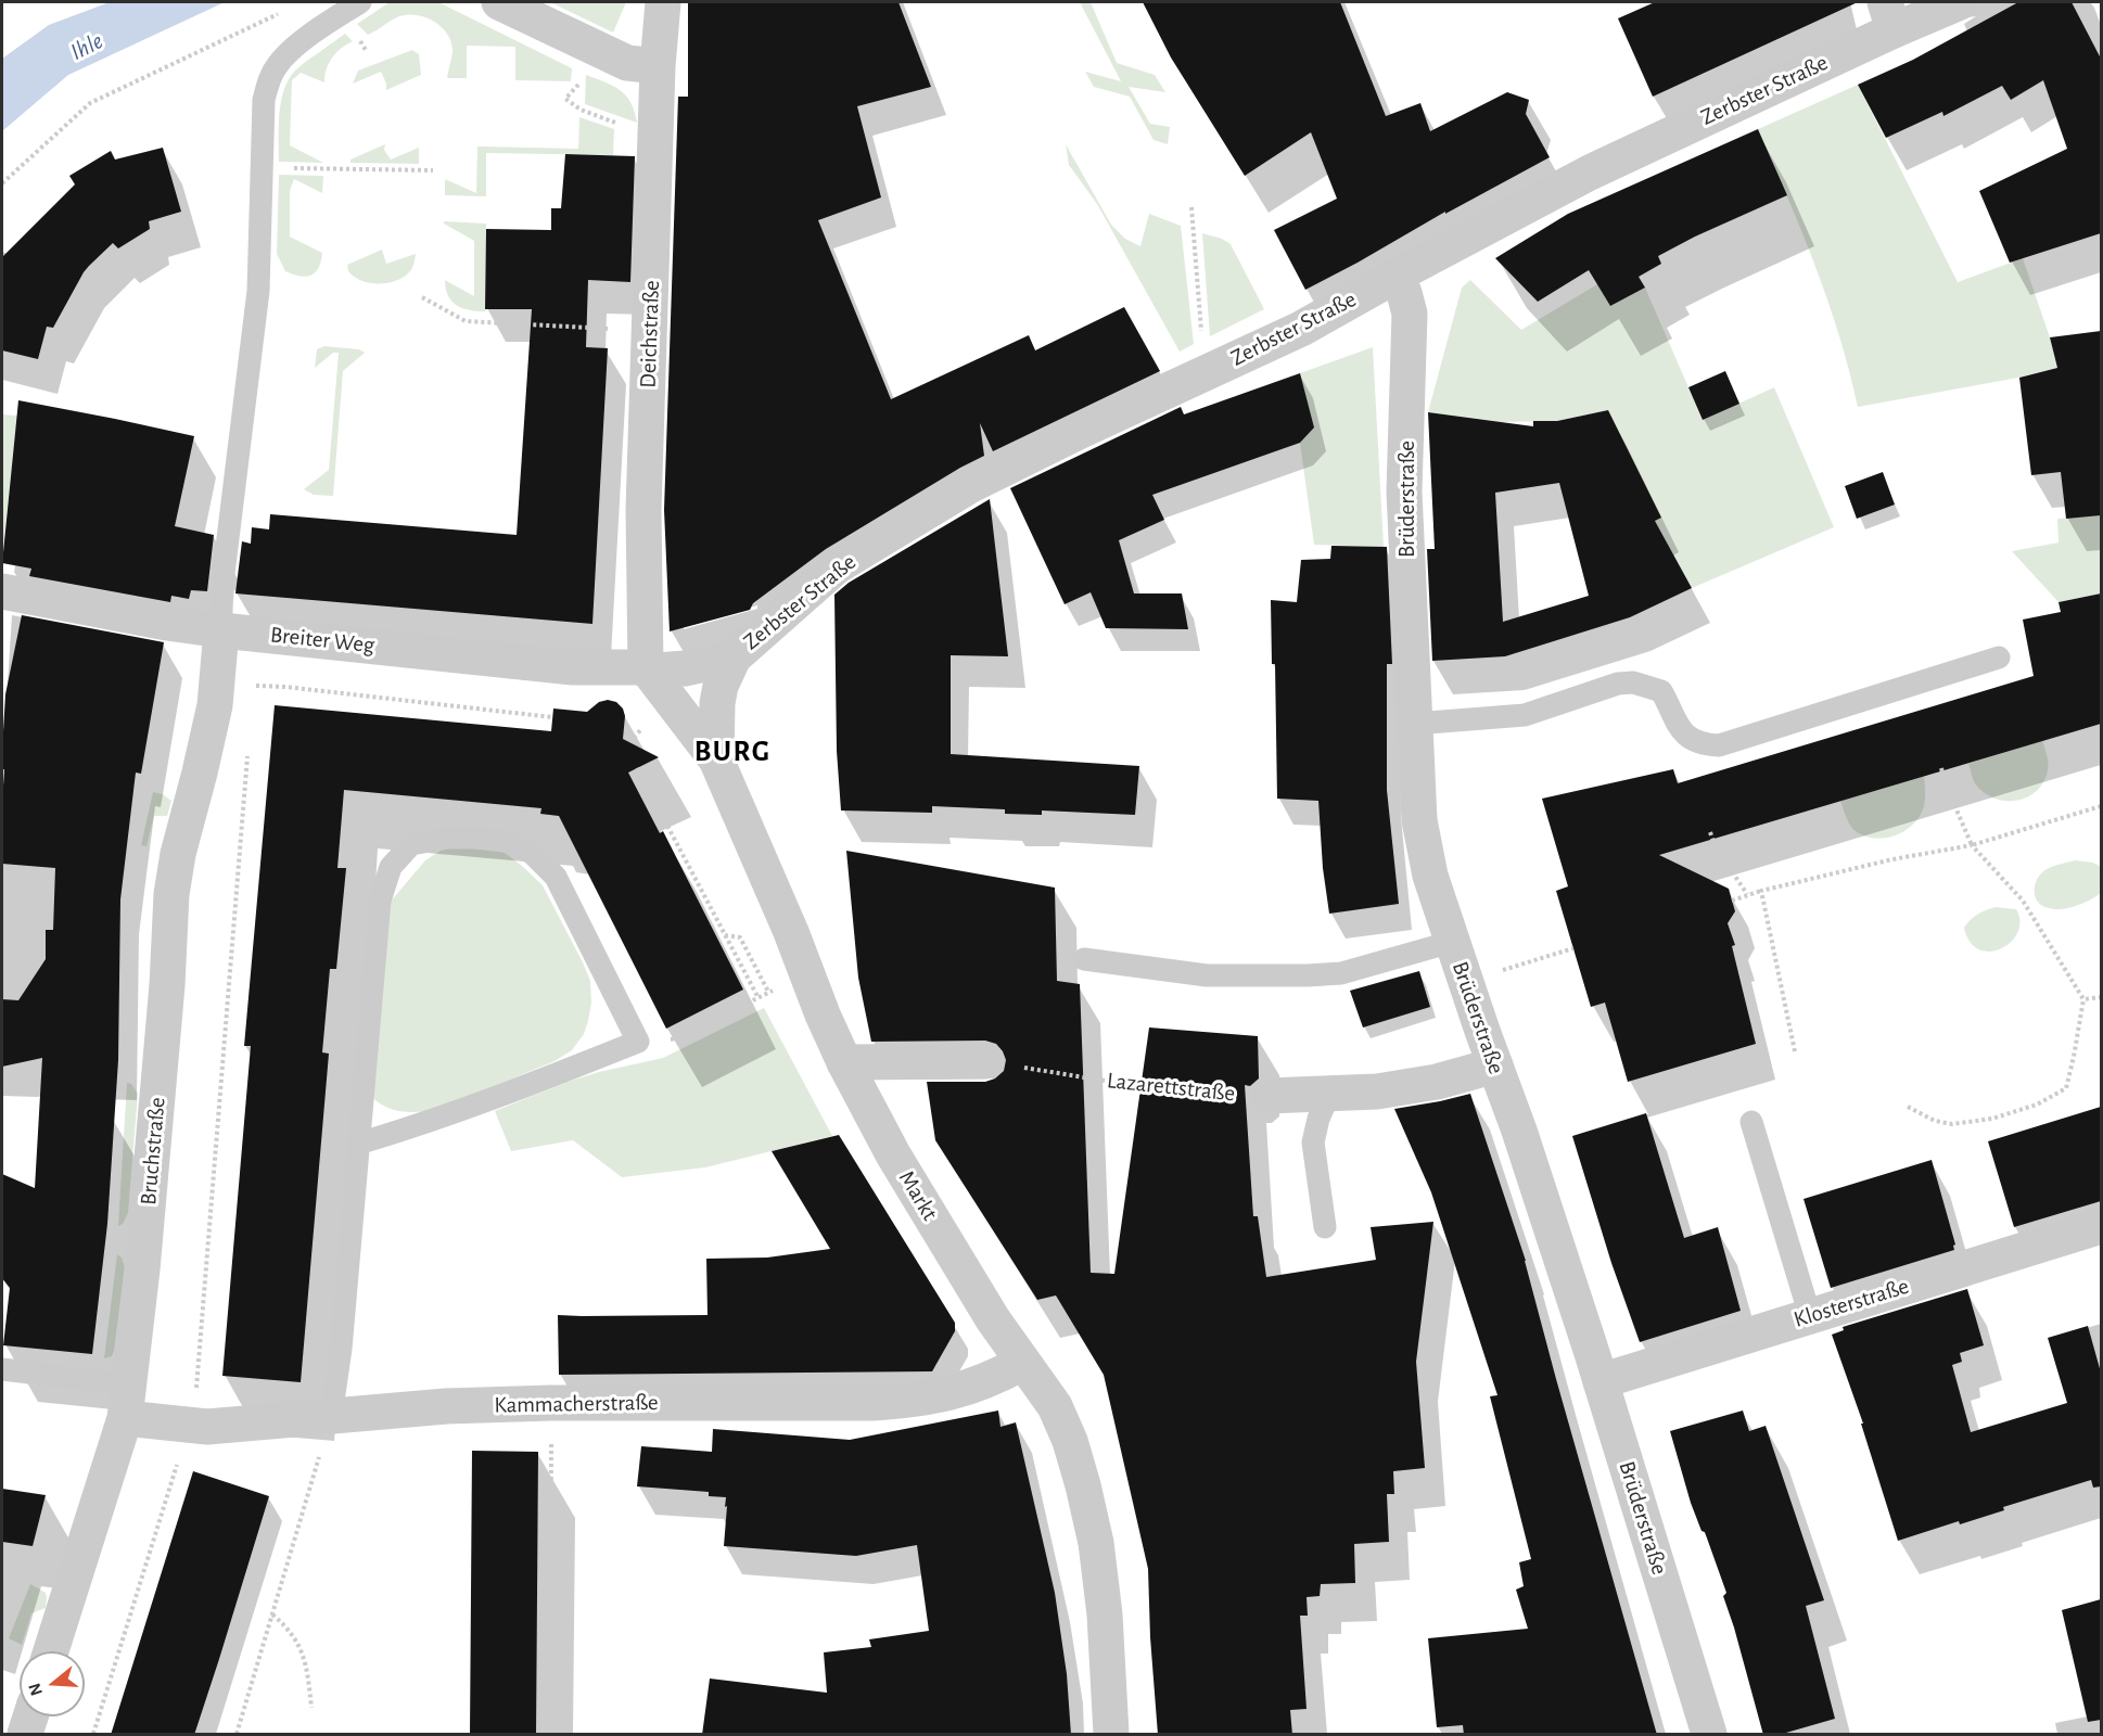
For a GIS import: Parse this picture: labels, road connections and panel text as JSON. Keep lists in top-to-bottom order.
{
  "streets": {
    "street": [
      "Zerbster Straße",
      "Deichstraße",
      "Brüderstraße",
      "Breiter Weg",
      "Lazarettstraße",
      "Bruchstraße",
      "Markt",
      "Klosterstraße",
      "Kammacherstraße"
    ]
  },
  "crossings": [
    ["Zerbster Straße", "Deichstraße"],
    ["Zerbster Straße", "Brüderstraße"],
    ["Zerbster Straße", "Breiter Weg"],
    ["Zerbster Straße", "Markt"],
    ["Deichstraße", "Breiter Weg"],
    ["Brüderstraße", "Lazarettstraße"],
    ["Brüderstraße", "Klosterstraße"],
    ["Breiter Weg", "Bruchstraße"],
    ["Bruchstraße", "Kammacherstraße"],
    ["Markt", "Kammacherstraße"]
  ],
  "districts": ["BURG"],
  "water": ["Ihle"],
  "north": "left"
}
